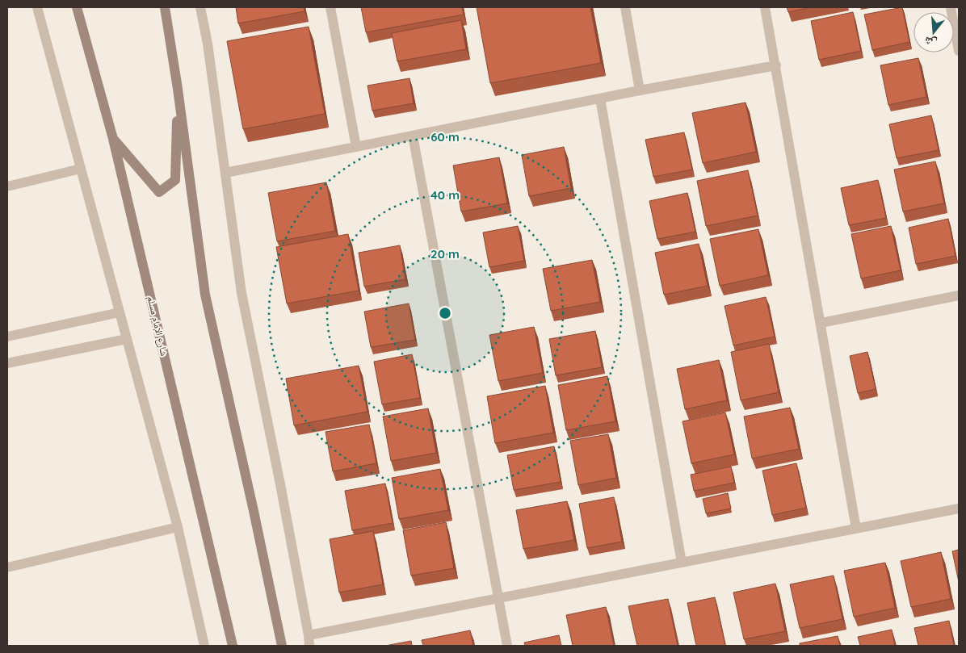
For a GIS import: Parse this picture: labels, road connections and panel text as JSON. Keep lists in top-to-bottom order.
{
  "streets": {
    "main road": ["شارع الإمام مسلم"]
  },
  "north": "bottom",
  "rings": ["60 m", "40 m", "20 m"]
}
